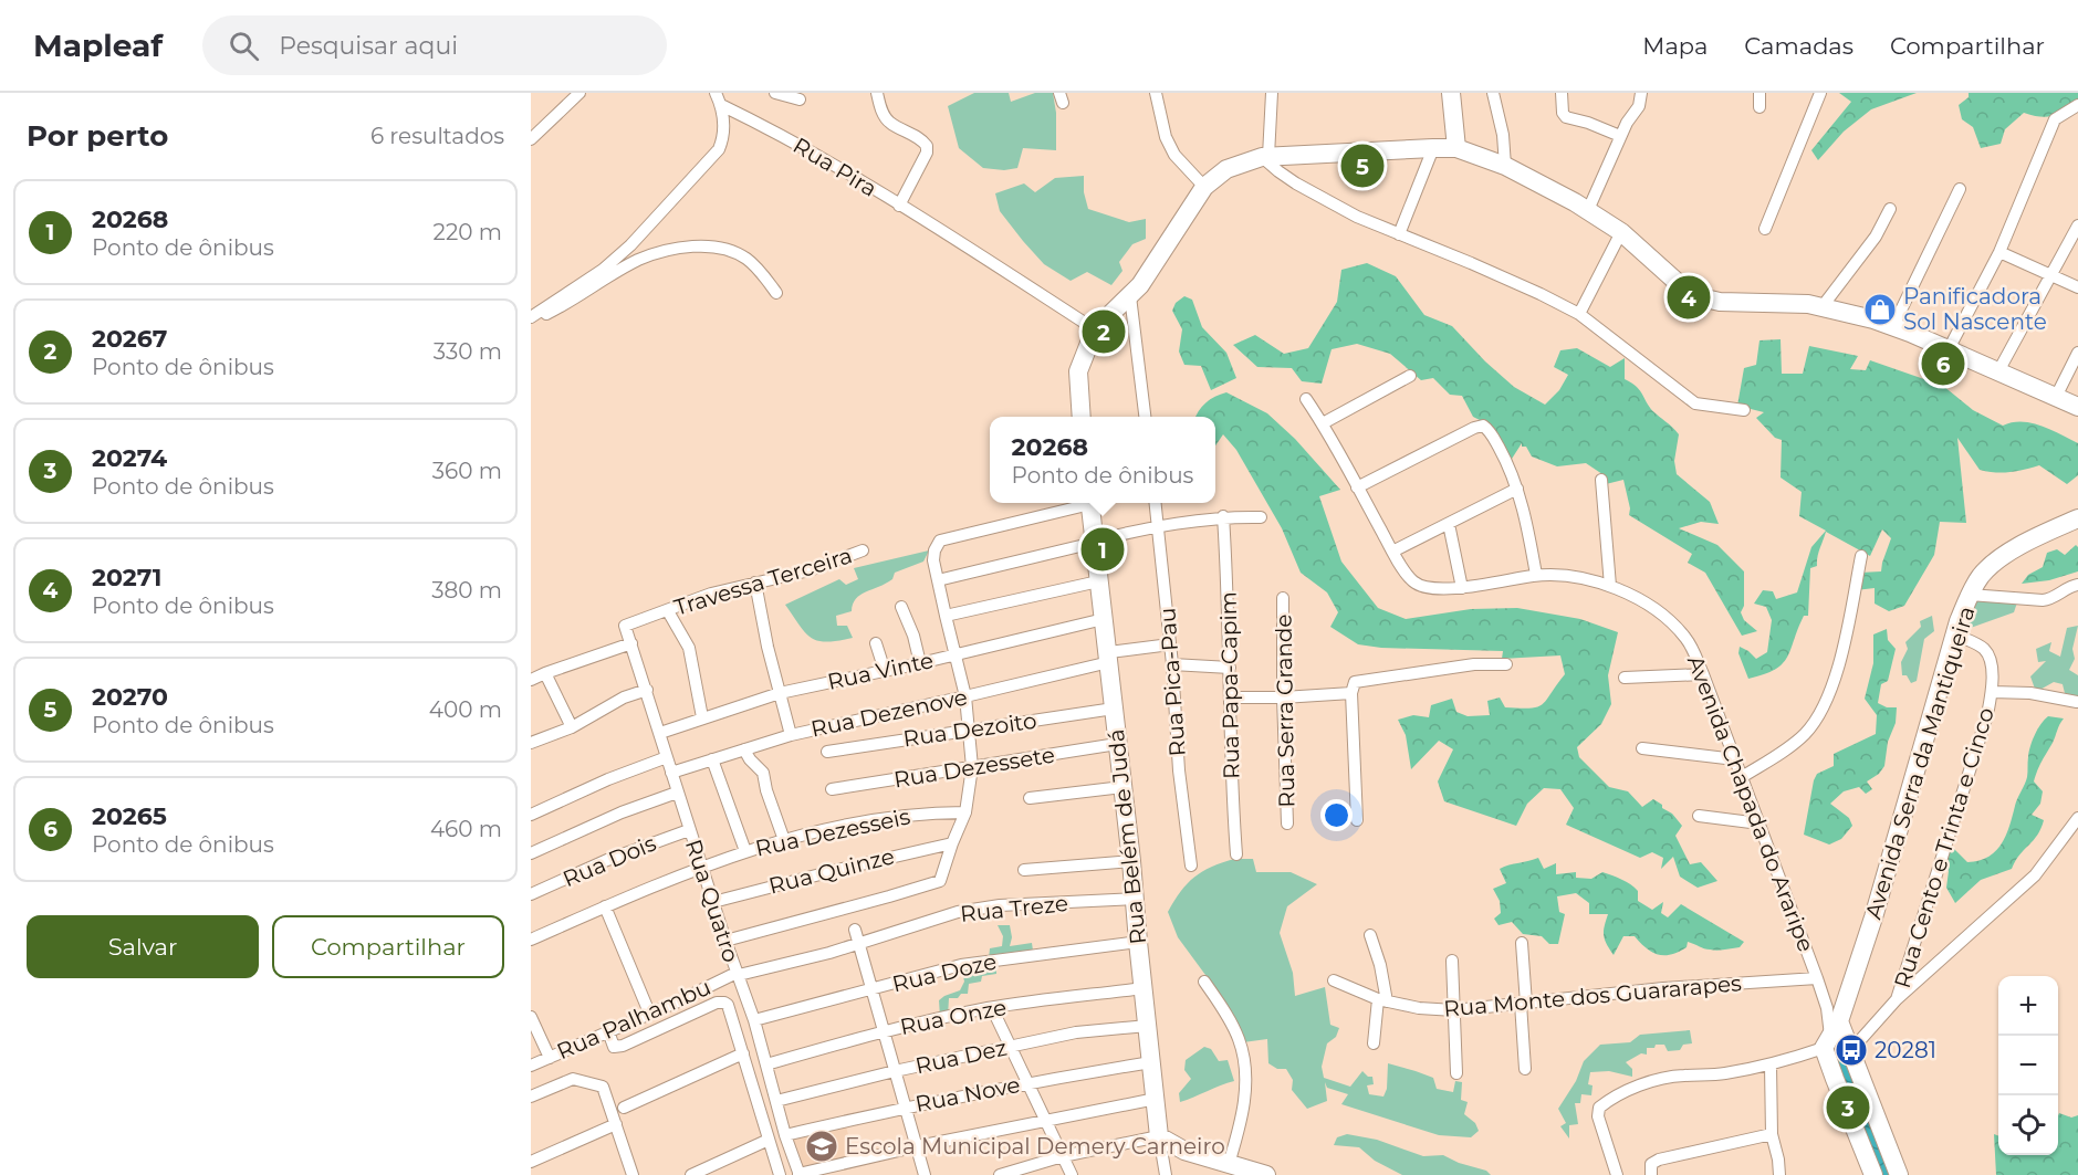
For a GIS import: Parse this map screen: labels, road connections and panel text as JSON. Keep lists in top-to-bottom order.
{
  "streets": {
    "main road": ["Avenida Serra da Mantiqueira", "Avenida Chapada do Araripe", "Rua Belém de Judá"],
    "street": [
      "Rua Pira",
      "Travessa Terceira",
      "Rua Vinte",
      "Rua Pica-Pau",
      "Rua Papa-Capim",
      "Rua Serra Grande",
      "Rua Dezenove",
      "Rua Dezoito",
      "Rua Dezessete",
      "Rua Dezesseis",
      "Rua Cento e Trinta e Cinco",
      "Rua Dois",
      "Rua Quinze",
      "Rua Quatro",
      "Rua Treze",
      "Rua Doze",
      "Rua Monte dos Guararapes",
      "Rua Onze",
      "Rua Palhambu",
      "Rua Dez",
      "Rua Nove"
    ]
  },
  "crossings": [
    ["Travessa Terceira", "Rua Quatro"],
    ["Rua Vinte", "Rua Belém de Judá"],
    ["Rua Vinte", "Rua Quatro"],
    ["Rua Pica-Pau", "Rua Dezenove"],
    ["Rua Dezenove", "Rua Belém de Judá"],
    ["Rua Dezenove", "Rua Quatro"],
    ["Rua Dezoito", "Rua Belém de Judá"],
    ["Avenida Serra da Mantiqueira", "Avenida Chapada do Araripe"],
    ["Avenida Serra da Mantiqueira", "Rua Cento e Trinta e Cinco"],
    ["Rua Dezessete", "Rua Belém de Judá"],
    ["Avenida Chapada do Araripe", "Rua Monte dos Guararapes"],
    ["Rua Dezesseis", "Rua Quatro"],
    ["Rua Belém de Judá", "Rua Treze"],
    ["Rua Belém de Judá", "Rua Doze"],
    ["Rua Belém de Judá", "Rua Onze"],
    ["Rua Belém de Judá", "Rua Dez"],
    ["Rua Belém de Judá", "Rua Nove"],
    ["Rua Dois", "Rua Quatro"],
    ["Rua Quinze", "Rua Quatro"],
    ["Rua Quatro", "Rua Doze"],
    ["Rua Quatro", "Rua Onze"],
    ["Rua Quatro", "Rua Palhambu"],
    ["Rua Quatro", "Rua Dez"],
    ["Rua Quatro", "Rua Nove"]
  ],
  "places": {
    "shop": ["Panificadora Sol Nascente"],
    "bus stop": ["20281"],
    "school or university": ["Escola Municipal Demery Carneiro"]
  },
  "page": {
    "header": "Mapleaf",
    "search": "Pesquisar aqui",
    "nav": ["Mapa", "Camadas", "Compartilhar"],
    "heading": ["Por perto", "6 resultados"],
    "pins": [
      "5",
      "4",
      "2",
      "6",
      "1",
      "3"
    ],
    "list": [
      {
        "mark": "1",
        "name": "20268",
        "note": "Ponto de ônibus",
        "value": "220 m"
      },
      {
        "mark": "2",
        "name": "20267",
        "note": "Ponto de ônibus",
        "value": "330 m"
      },
      {
        "mark": "3",
        "name": "20274",
        "note": "Ponto de ônibus",
        "value": "360 m"
      },
      {
        "mark": "4",
        "name": "20271",
        "note": "Ponto de ônibus",
        "value": "380 m"
      },
      {
        "mark": "5",
        "name": "20270",
        "note": "Ponto de ônibus",
        "value": "400 m"
      },
      {
        "mark": "6",
        "name": "20265",
        "note": "Ponto de ônibus",
        "value": "460 m"
      }
    ],
    "popup": ["20268", "Ponto de ônibus"],
    "buttons": ["Salvar", "Compartilhar"],
    "map_buttons": ["+", "−"]
  }
}
